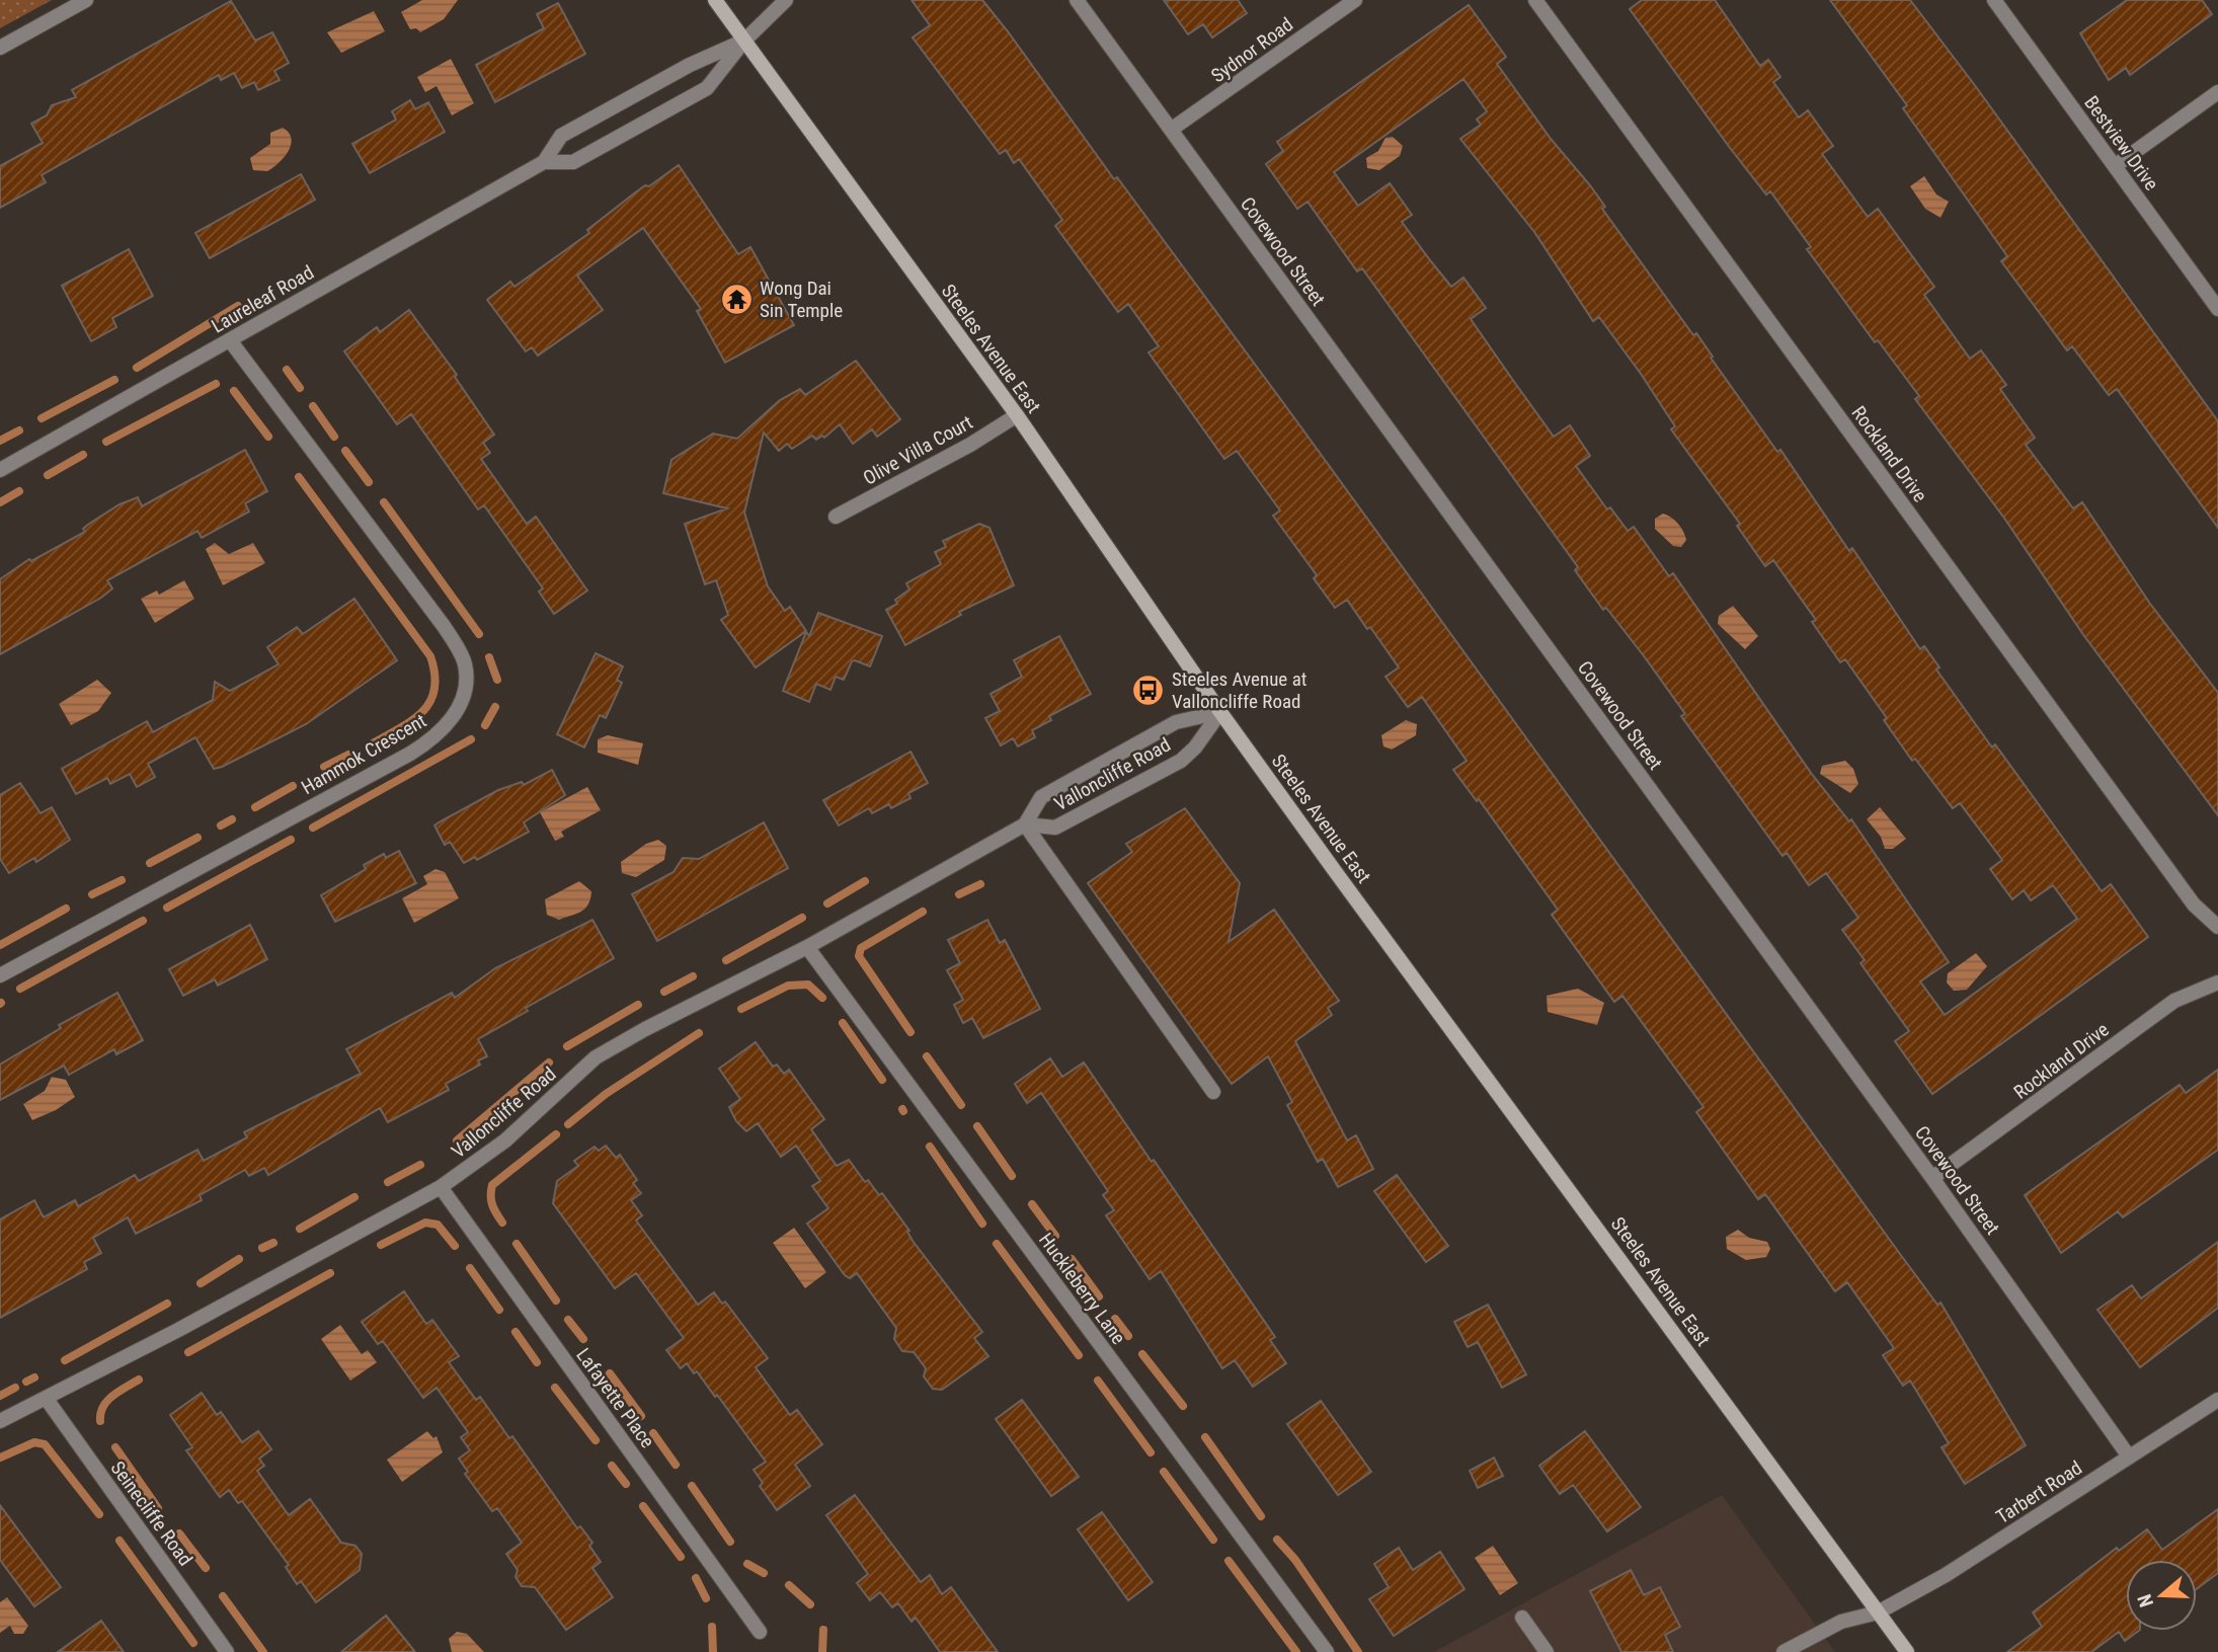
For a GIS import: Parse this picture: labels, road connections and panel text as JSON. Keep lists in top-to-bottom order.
{
  "streets": {
    "main road": ["Steeles Avenue East"],
    "street": [
      "Sydnor Road",
      "Bestview Drive",
      "Covewood Street",
      "Laureleaf Road",
      "Olive Villa Court",
      "Rockland Drive",
      "Hammok Crescent",
      "Valloncliffe Road",
      "Huckleberry Lane",
      "Lafayette Place",
      "Tarbert Road",
      "Seinecliffe Road"
    ]
  },
  "crossings": [
    ["Sydnor Road", "Covewood Street"],
    ["Covewood Street", "Rockland Drive"],
    ["Covewood Street", "Tarbert Road"],
    ["Laureleaf Road", "Steeles Avenue East"],
    ["Laureleaf Road", "Hammok Crescent"],
    ["Steeles Avenue East", "Olive Villa Court"],
    ["Steeles Avenue East", "Valloncliffe Road"],
    ["Steeles Avenue East", "Tarbert Road"],
    ["Valloncliffe Road", "Huckleberry Lane"],
    ["Valloncliffe Road", "Lafayette Place"],
    ["Valloncliffe Road", "Seinecliffe Road"]
  ],
  "places": {
    "temple": ["Wong Dai Sin Temple"],
    "bus stop": ["Steeles Avenue at Valloncliffe Road"]
  },
  "north": "left"
}
